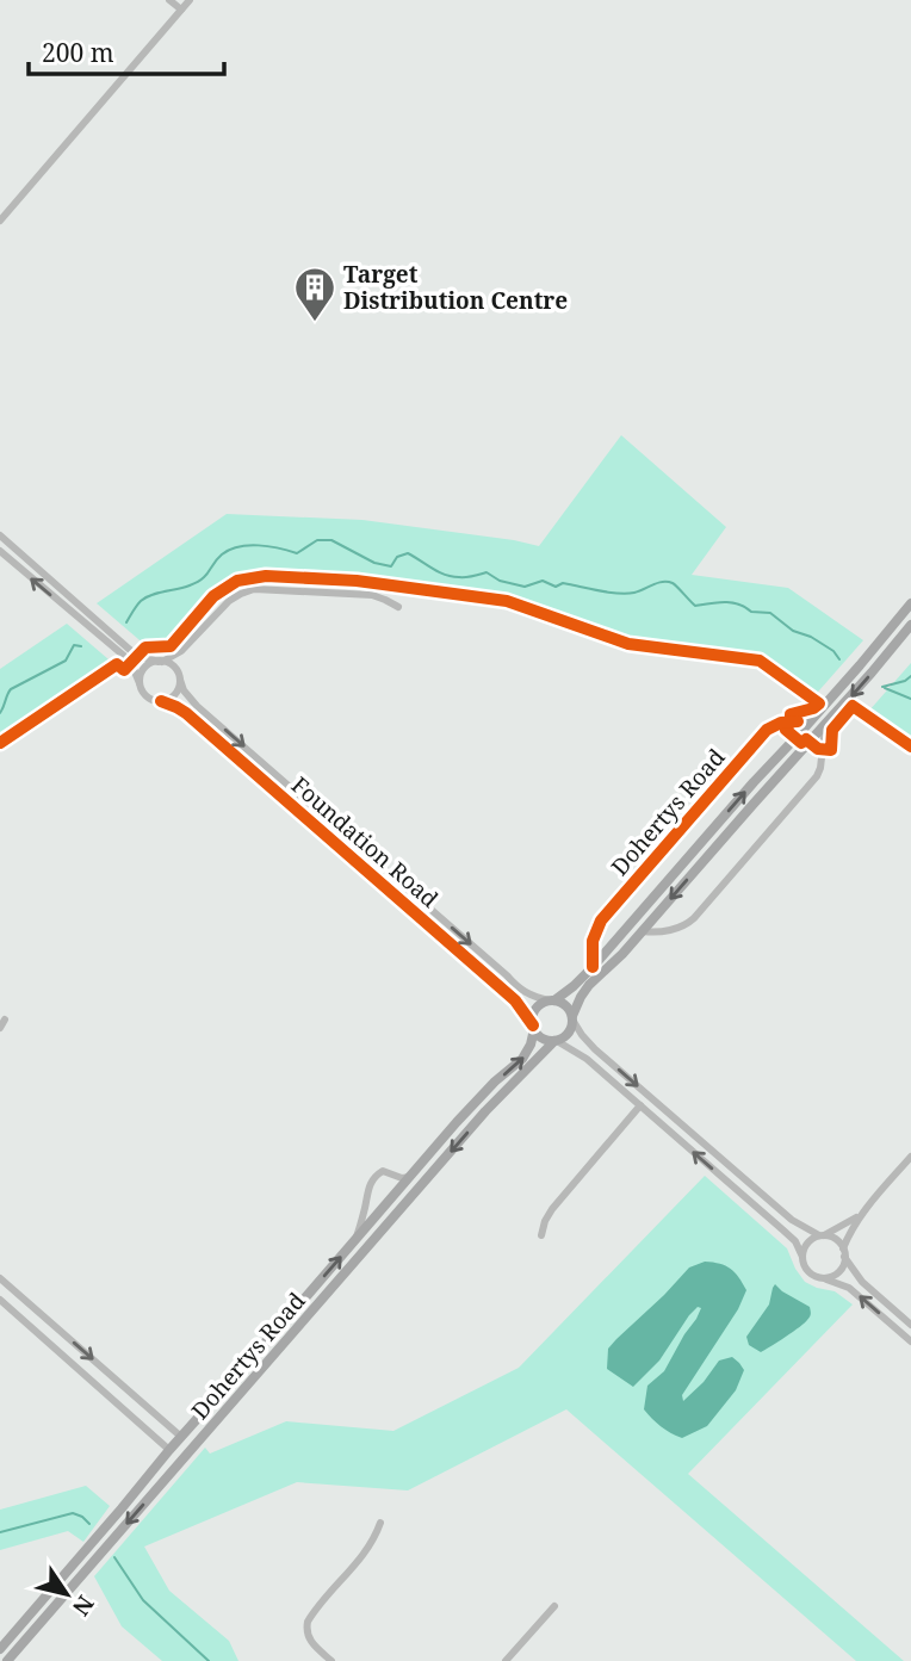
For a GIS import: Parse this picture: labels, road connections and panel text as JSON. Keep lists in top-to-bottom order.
{
  "streets": {
    "main road": ["Dohertys Road"],
    "street": ["Foundation Road"]
  },
  "crossings": [
    ["Dohertys Road", "Foundation Road"]
  ],
  "places": {
    "building": ["Target Distribution Centre"]
  },
  "scale_bar": "200 m",
  "north": "bottom right"
}
